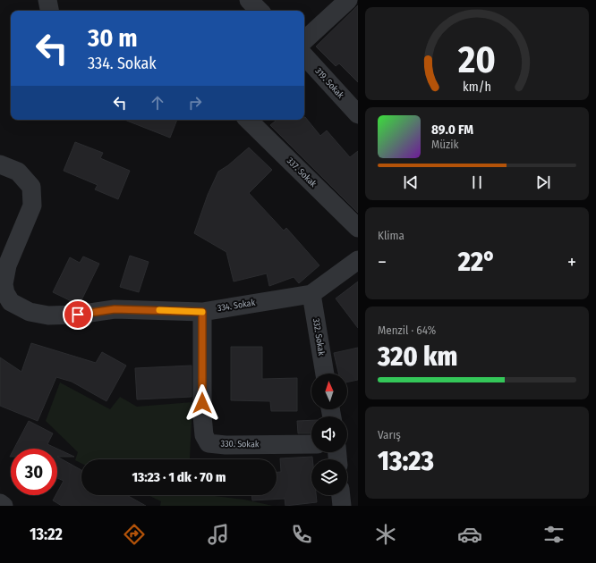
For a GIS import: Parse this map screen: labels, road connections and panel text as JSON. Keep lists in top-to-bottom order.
{
  "streets": {
    "street": [
      "319. Sokak",
      "337. Sokak",
      "334. Sokak",
      "332. Sokak",
      "330. Sokak"
    ]
  },
  "crossings": [
    ["334. Sokak", "332. Sokak"],
    ["334. Sokak", "330. Sokak"]
  ],
  "north": "top",
  "page": {
    "turn": ["30 m", "334. Sokak"],
    "song": ["89.0 FM", "Müzik"],
    "tile": [
      "Klima",
      ["Menzil · 64%", "320 km"],
      ["Varış", "13:23"]
    ],
    "heat": ["−", "22°", "+"],
    "limit": "30",
    "trip": "13:23 · 1 dk · 70 m",
    "tabs": "13:22",
    "gauge": ["20", "km/h"]
  }
}
